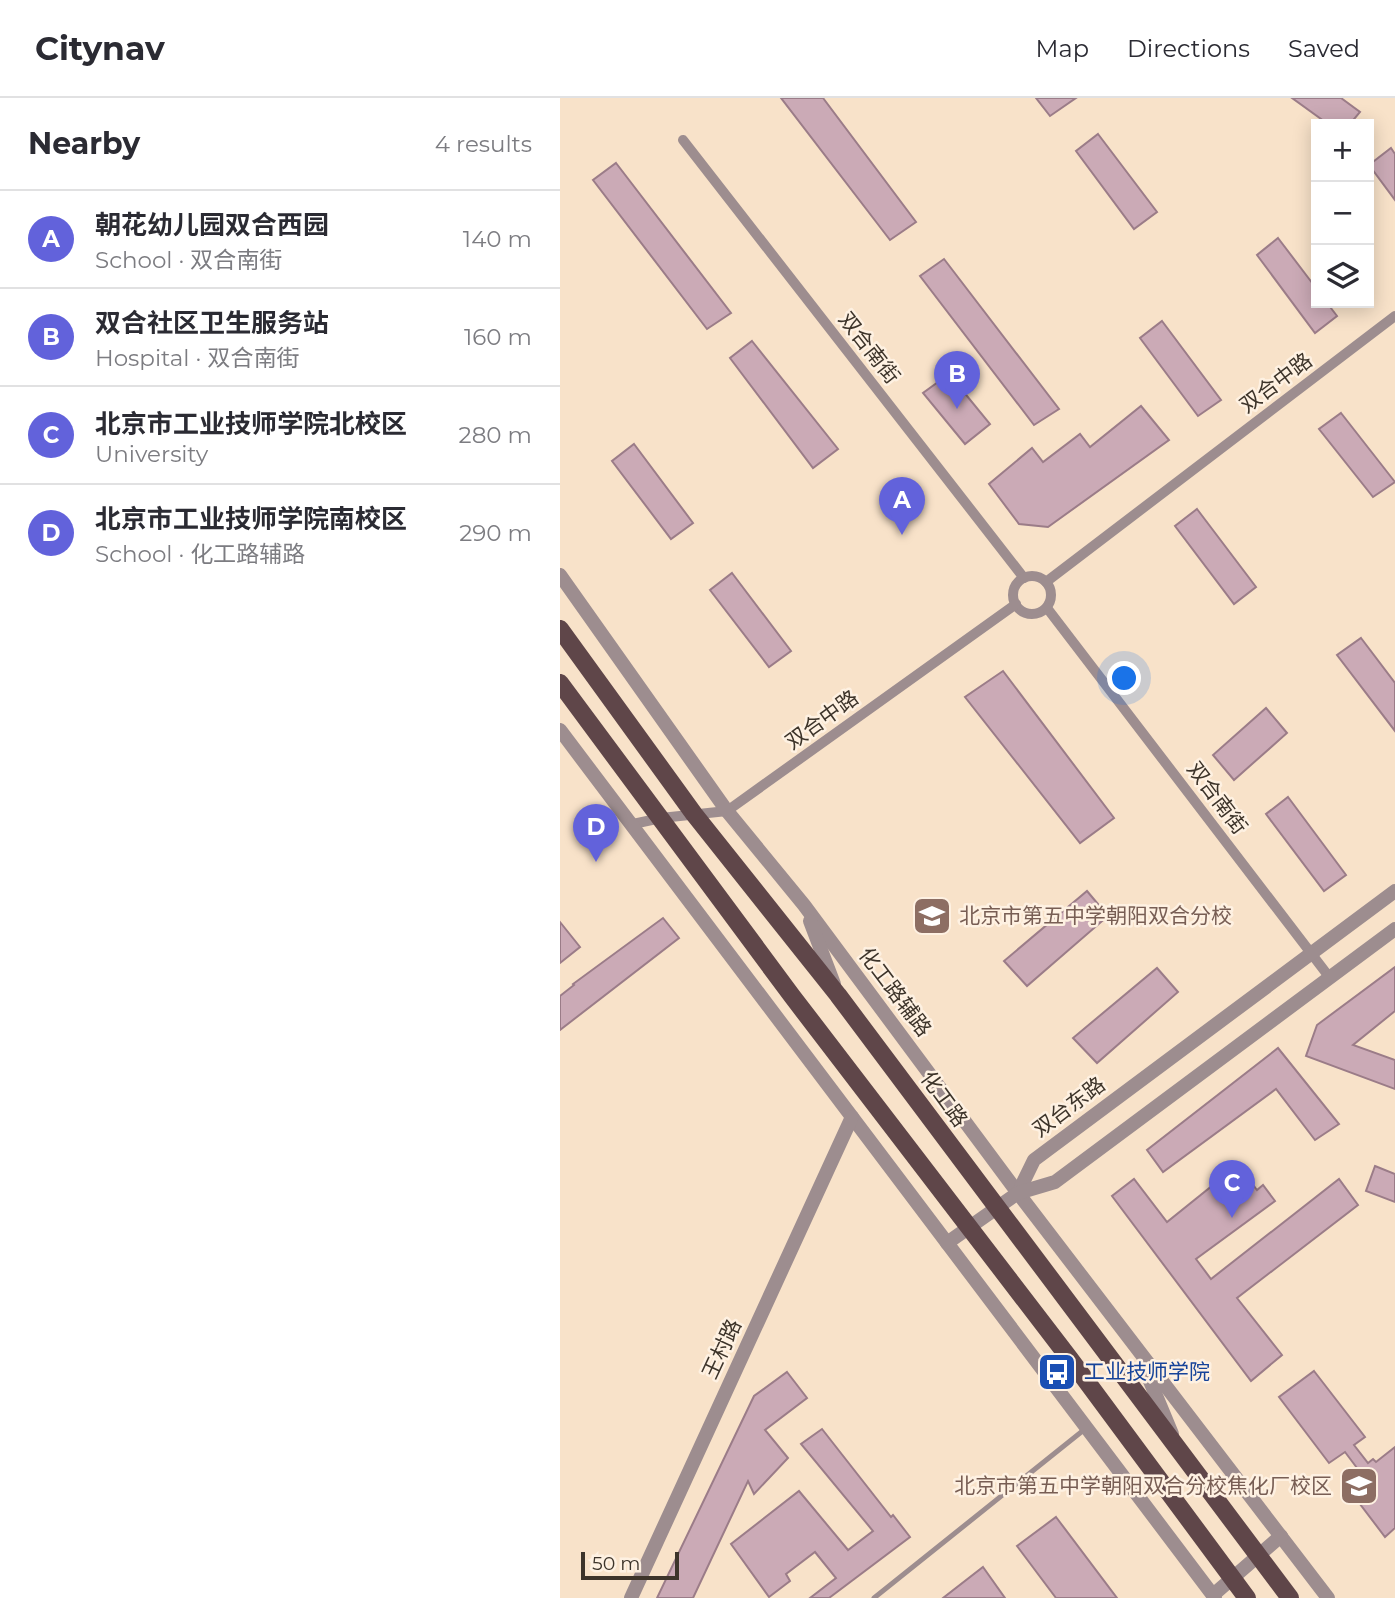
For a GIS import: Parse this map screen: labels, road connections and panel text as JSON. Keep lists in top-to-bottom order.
{
  "streets": {
    "main road": ["化工路"],
    "street": [
      "双合南街",
      "双合中路",
      "化工路辅路",
      "双台东路",
      "王村路"
    ]
  },
  "crossings": [
    ["双合南街", "双合中路"],
    ["双合南街", "双台东路"],
    ["双合中路", "化工路辅路"],
    ["化工路辅路", "双台东路"]
  ],
  "places": {
    "school or university": ["北京市第五中学朝阳双合分校", "北京市第五中学朝阳双合分校焦化厂校区"],
    "bus stop": ["工业技师学院"]
  },
  "scale_bar": "50 m",
  "page": {
    "header": "Citynav",
    "nav": ["Map", "Directions", "Saved"],
    "heading": ["Nearby", "4 results"],
    "map_buttons": ["+", "−"],
    "list": [
      {
        "mark": "A",
        "name": "朝花幼儿园双合西园",
        "note": "School · 双合南街",
        "value": "140 m"
      },
      {
        "mark": "B",
        "name": "双合社区卫生服务站",
        "note": "Hospital · 双合南街",
        "value": "160 m"
      },
      {
        "mark": "C",
        "name": "北京市工业技师学院北校区",
        "note": "University",
        "value": "280 m"
      },
      {
        "mark": "D",
        "name": "北京市工业技师学院南校区",
        "note": "School · 化工路辅路",
        "value": "290 m"
      }
    ],
    "pins": [
      "B",
      "A",
      "D",
      "C"
    ],
    "scale": "50 m"
  }
}
